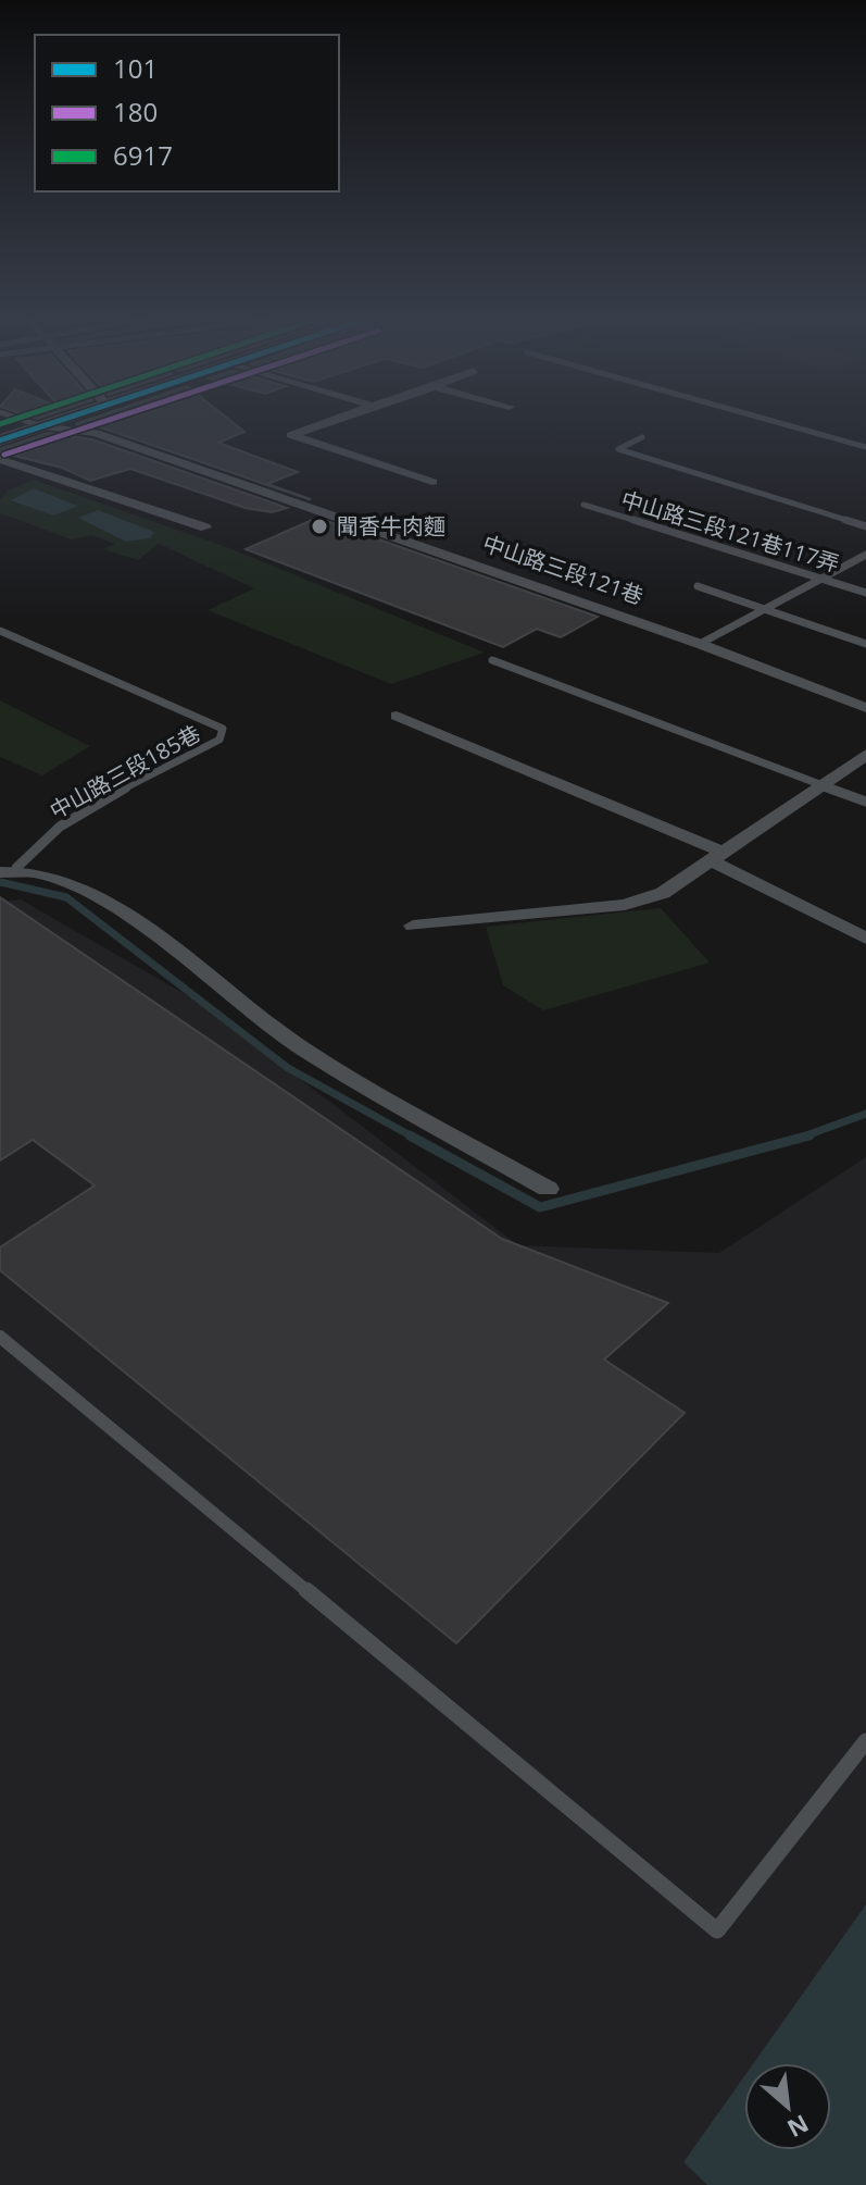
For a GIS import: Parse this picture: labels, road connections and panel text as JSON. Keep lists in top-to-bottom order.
{
  "streets": {
    "street": ["中山路三段121巷"],
    "lane": ["中山路三段121巷117弄", "中山路三段185巷"]
  },
  "places": ["聞香牛肉麵"],
  "lines": ["transit line 101", "transit line 180", "transit line 6917"],
  "legend": ["101", "180", "6917"],
  "north": "bottom right"
}
